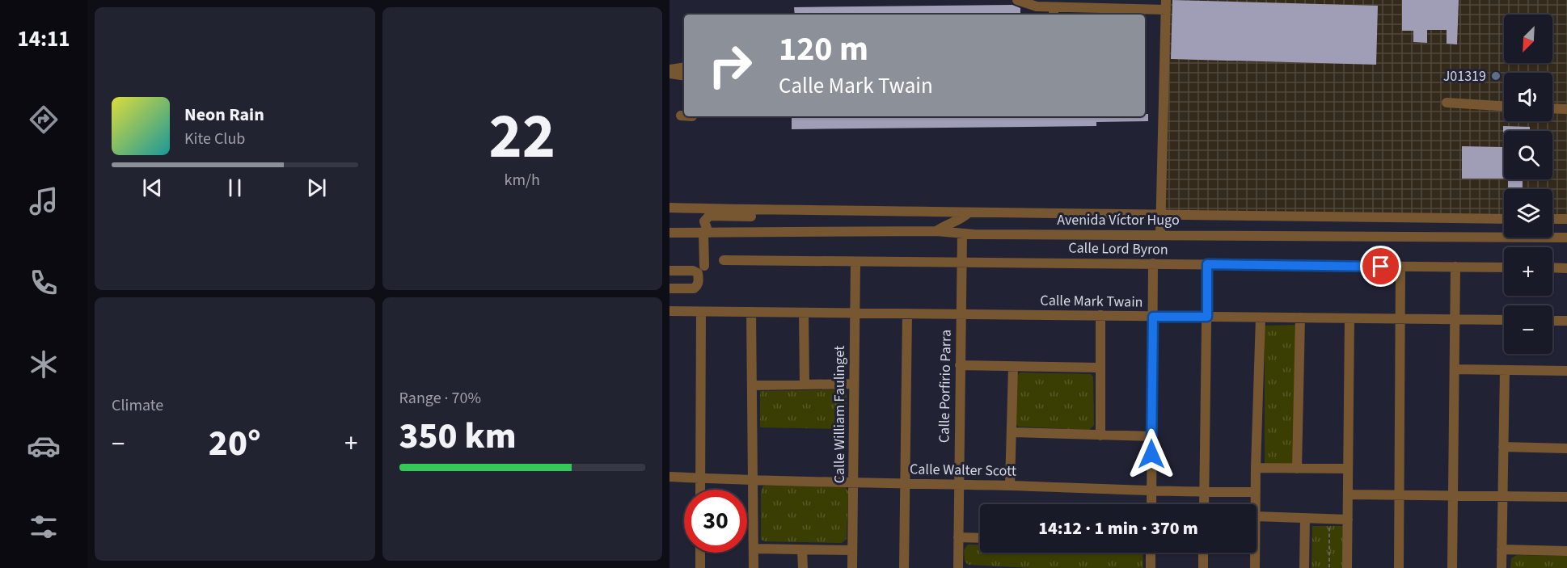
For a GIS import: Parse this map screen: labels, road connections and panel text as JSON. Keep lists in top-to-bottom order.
{
  "streets": {
    "street": [
      "Avenida Víctor Hugo",
      "Calle Lord Byron",
      "Calle Mark Twain",
      "Calle Porfirio Parra",
      "Calle William Faulinget",
      "Calle Walter Scott"
    ]
  },
  "crossings": [
    ["Avenida Víctor Hugo", "Calle Porfirio Parra"],
    ["Calle Lord Byron", "Calle Porfirio Parra"],
    ["Calle Lord Byron", "Calle William Faulinget"],
    ["Calle Mark Twain", "Calle Porfirio Parra"],
    ["Calle Mark Twain", "Calle William Faulinget"],
    ["Calle Porfirio Parra", "Calle Walter Scott"],
    ["Calle William Faulinget", "Calle Walter Scott"]
  ],
  "places": ["J01319"],
  "north": "bottom left",
  "page": {
    "tabs": "14:11",
    "tile": [
      ["22", "km/h"],
      "Climate",
      ["Range · 70%", "350 km"]
    ],
    "map_buttons": ["+", "−"],
    "turn": ["120 m", "Calle Mark Twain"],
    "song": ["Neon Rain", "Kite Club"],
    "heat": ["−", "20°", "+"],
    "limit": "30",
    "trip": "14:12 · 1 min · 370 m"
  }
}
